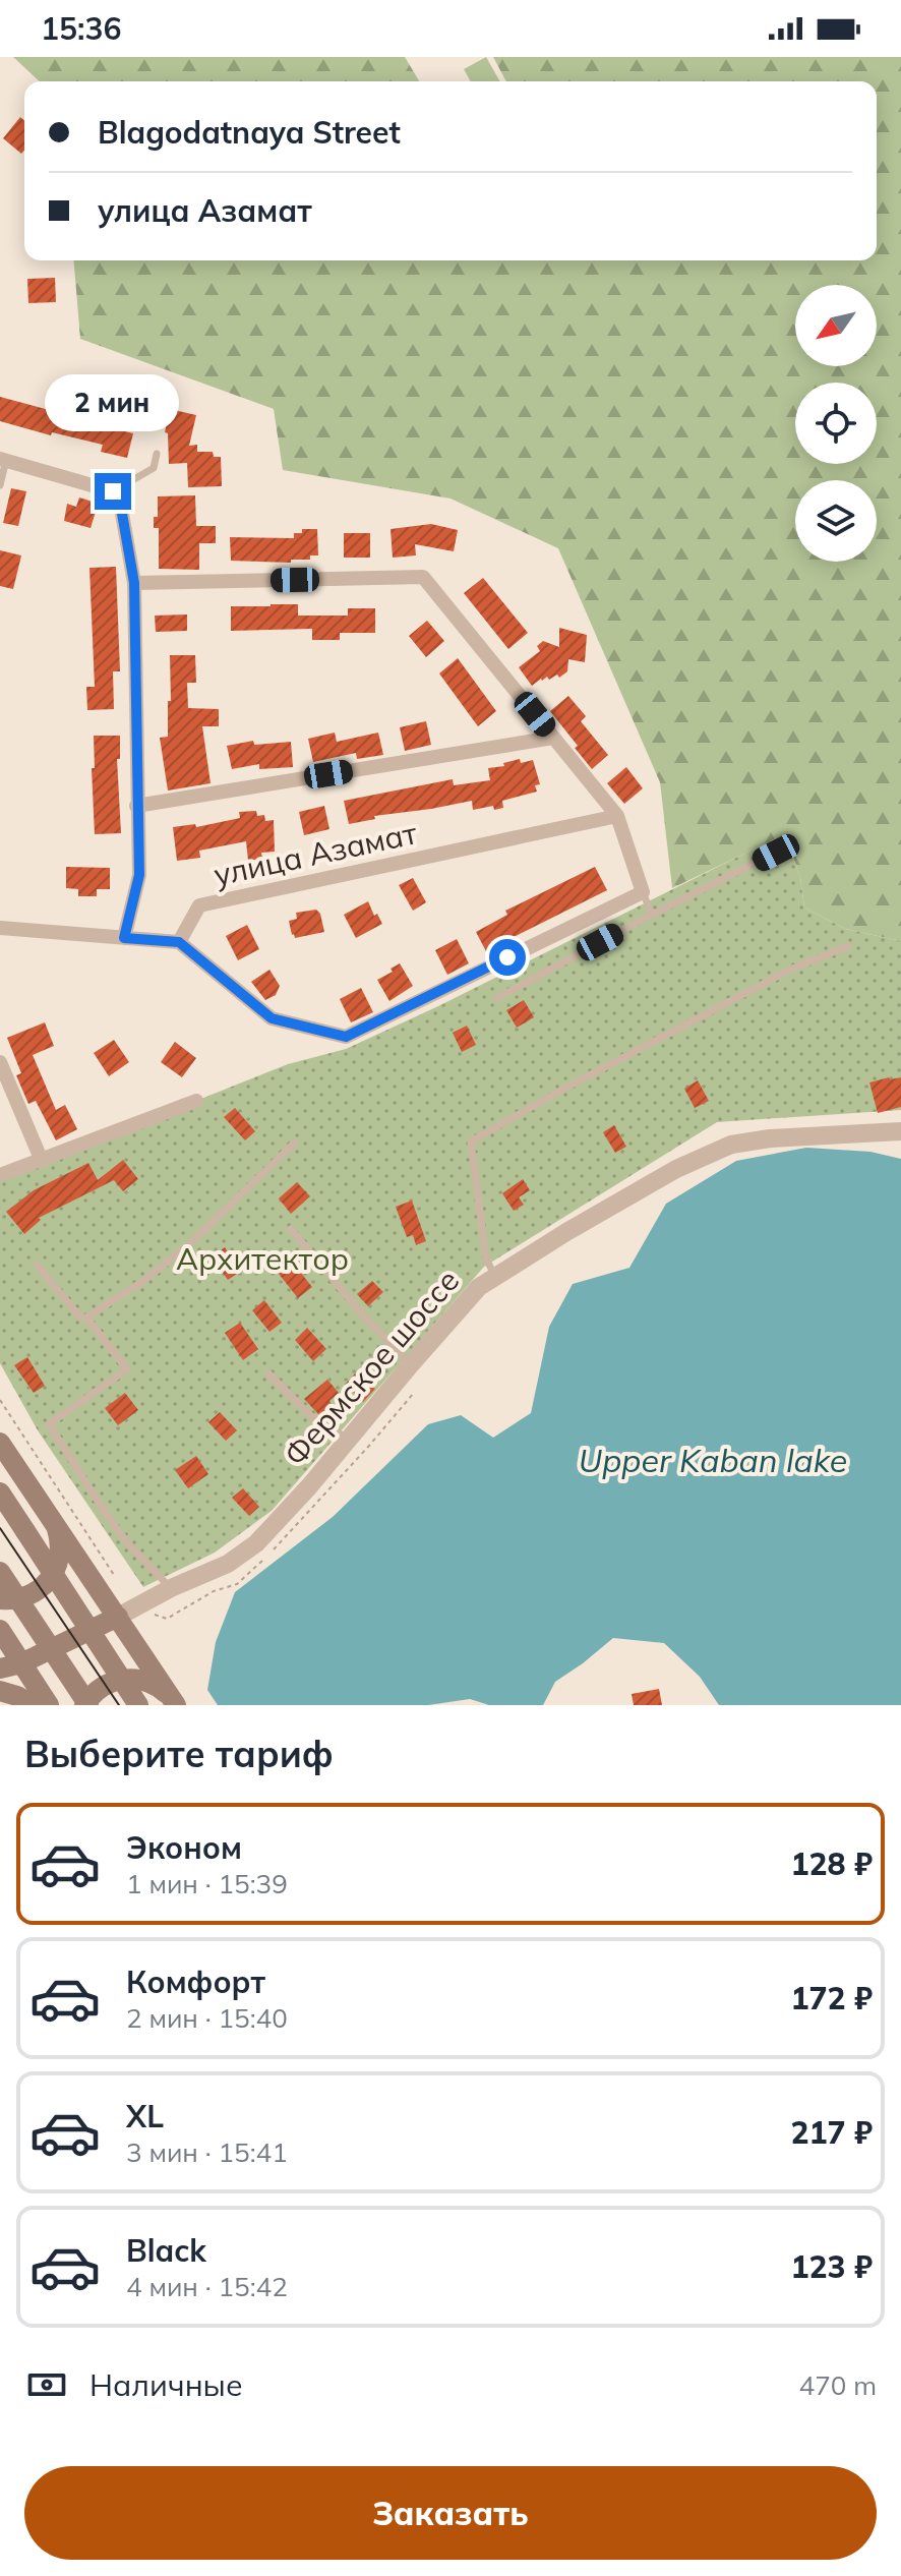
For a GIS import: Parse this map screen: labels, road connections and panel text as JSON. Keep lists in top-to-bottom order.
{
  "streets": {
    "main road": ["Фермское шоссе"],
    "street": ["улица Азамат"]
  },
  "water": ["Upper Kaban lake"],
  "parks": ["Архитектор"],
  "north": "bottom left",
  "page": {
    "status": "15:36",
    "banner": ["Blagodatnaya Street", "улица Азамат"],
    "bubble": "2 мин",
    "heading": "Выберите тариф",
    "list": [
      {
        "name": "Эконом",
        "note": "1 мин · 15:39",
        "value": "128 ₽"
      },
      {
        "name": "Комфорт",
        "note": "2 мин · 15:40",
        "value": "172 ₽"
      },
      {
        "name": "XL",
        "note": "3 мин · 15:41",
        "value": "217 ₽"
      },
      {
        "name": "Black",
        "note": "4 мин · 15:42",
        "value": "123 ₽"
      }
    ],
    "pay": ["Наличные", "470 m"],
    "buttons": "Заказать"
  }
}
